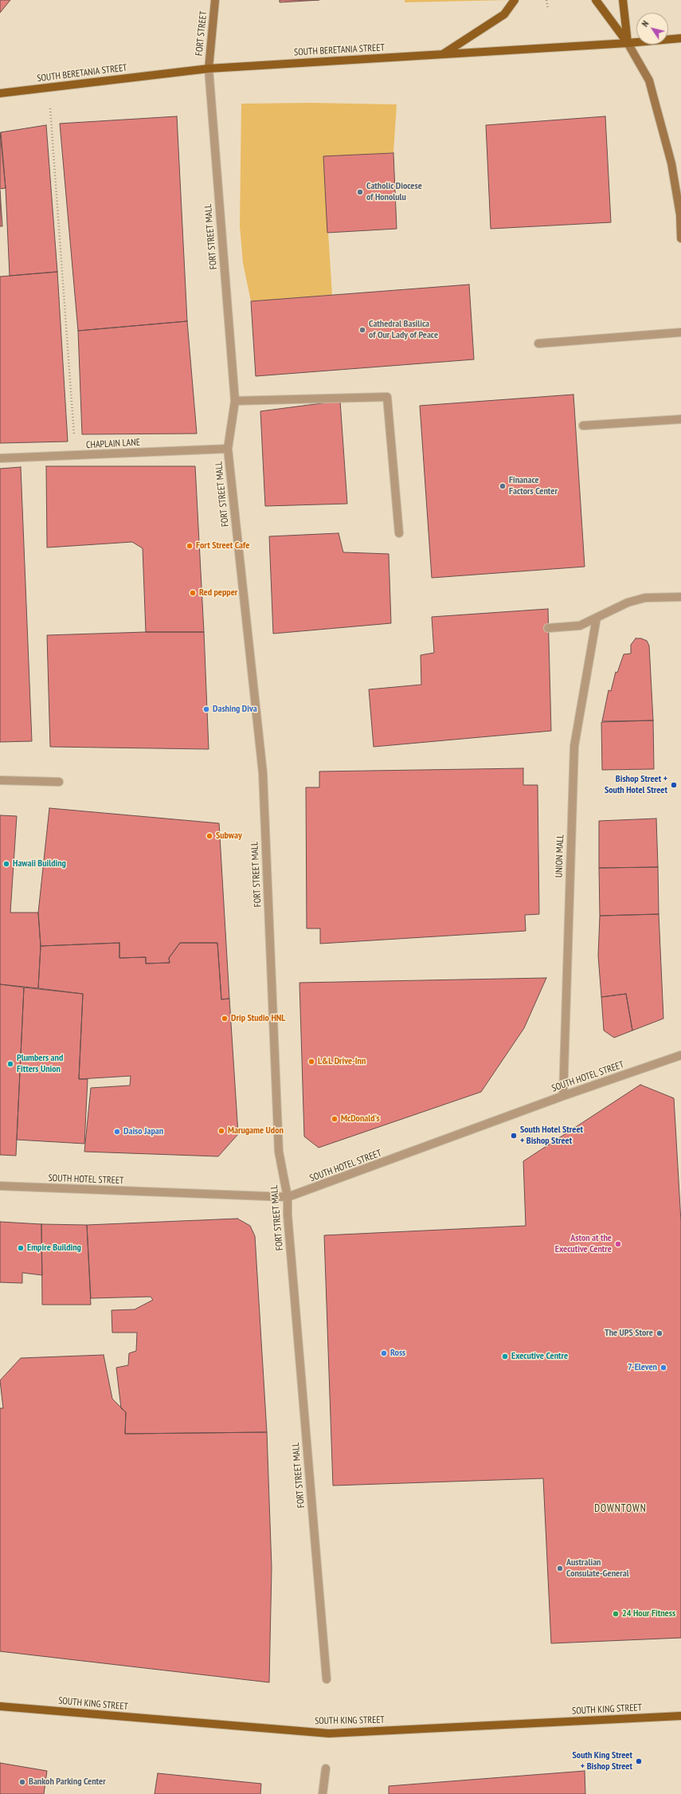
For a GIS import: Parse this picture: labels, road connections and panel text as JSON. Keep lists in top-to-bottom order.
{
  "streets": {
    "main road": ["FORT STREET", "SOUTH BERETANIA STREET", "SOUTH KING STREET"],
    "street": [
      "FORT STREET MALL",
      "CHAPLAIN LANE",
      "UNION MALL",
      "SOUTH HOTEL STREET"
    ]
  },
  "crossings": [
    ["FORT STREET", "SOUTH BERETANIA STREET"],
    ["FORT STREET", "FORT STREET MALL"],
    ["SOUTH BERETANIA STREET", "FORT STREET MALL"],
    ["FORT STREET MALL", "CHAPLAIN LANE"],
    ["FORT STREET MALL", "SOUTH HOTEL STREET"],
    ["UNION MALL", "SOUTH HOTEL STREET"]
  ],
  "districts": ["DOWNTOWN"],
  "places": [
    "Catholic Diocese of Honolulu",
    "Cathedral Basilica of Our Lady of Peace",
    "Finanace Factors Center",
    "Fort Street Cafe",
    "Red pepper",
    "Dashing Diva",
    "Bishop Street + South Hotel Street",
    "Subway",
    "Hawaii Building",
    "Drip Studio HNL",
    "L&L Drive-Inn",
    "Plumbers and Fitters Union",
    "McDonald's",
    "Marugame Udon",
    "Daiso Japan",
    "South Hotel Street + Bishop Street",
    "Aston at the Executive Centre",
    "Empire Building",
    "The UPS Store",
    "Ross",
    "Executive Centre",
    "7-Eleven",
    "Australian Consulate-General",
    "24 Hour Fitness",
    "South King Street + Bishop Street",
    "Bankoh Parking Center"
  ],
  "north": "top left"
}
